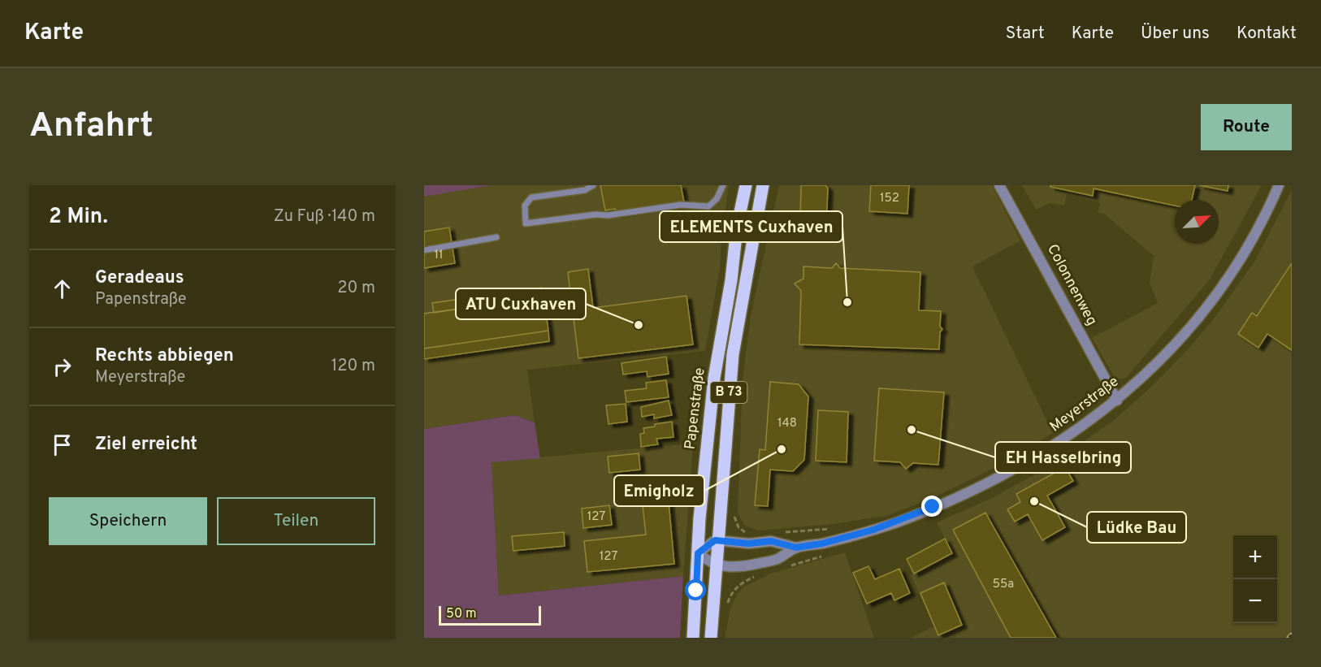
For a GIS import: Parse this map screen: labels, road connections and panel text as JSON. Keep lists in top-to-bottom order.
{
  "streets": {
    "main road": ["B 73", "Papenstraße"],
    "street": ["Colonnenweg", "Meyerstraße"]
  },
  "crossings": [
    ["Colonnenweg", "Meyerstraße"],
    ["B 73", "Meyerstraße"]
  ],
  "places": [
    "ELEMENTS Cuxhaven",
    "ATU Cuxhaven",
    "EH Hasselbring",
    "Emigholz",
    "Lüdke Bau"
  ],
  "house_numbers": [
    "152",
    "11",
    "148",
    "127",
    "127",
    "55a"
  ],
  "scale_bar": "50 m",
  "north": "top right",
  "page": {
    "header": "Karte",
    "nav": [
      "Start",
      "Karte",
      "Über uns",
      "Kontakt"
    ],
    "buttons": [
      "Route",
      ["Speichern", "Teilen"]
    ],
    "title": "Anfahrt",
    "heading": ["2 Min.", "Zu Fuß · 140 m"],
    "list": [
      ["Geradeaus", "Papenstraße", "20 m"],
      ["Rechts abbiegen", "Meyerstraße", "120 m"],
      "Ziel erreicht"
    ],
    "map_buttons": ["+", "−"],
    "scale": "50 m"
  }
}
